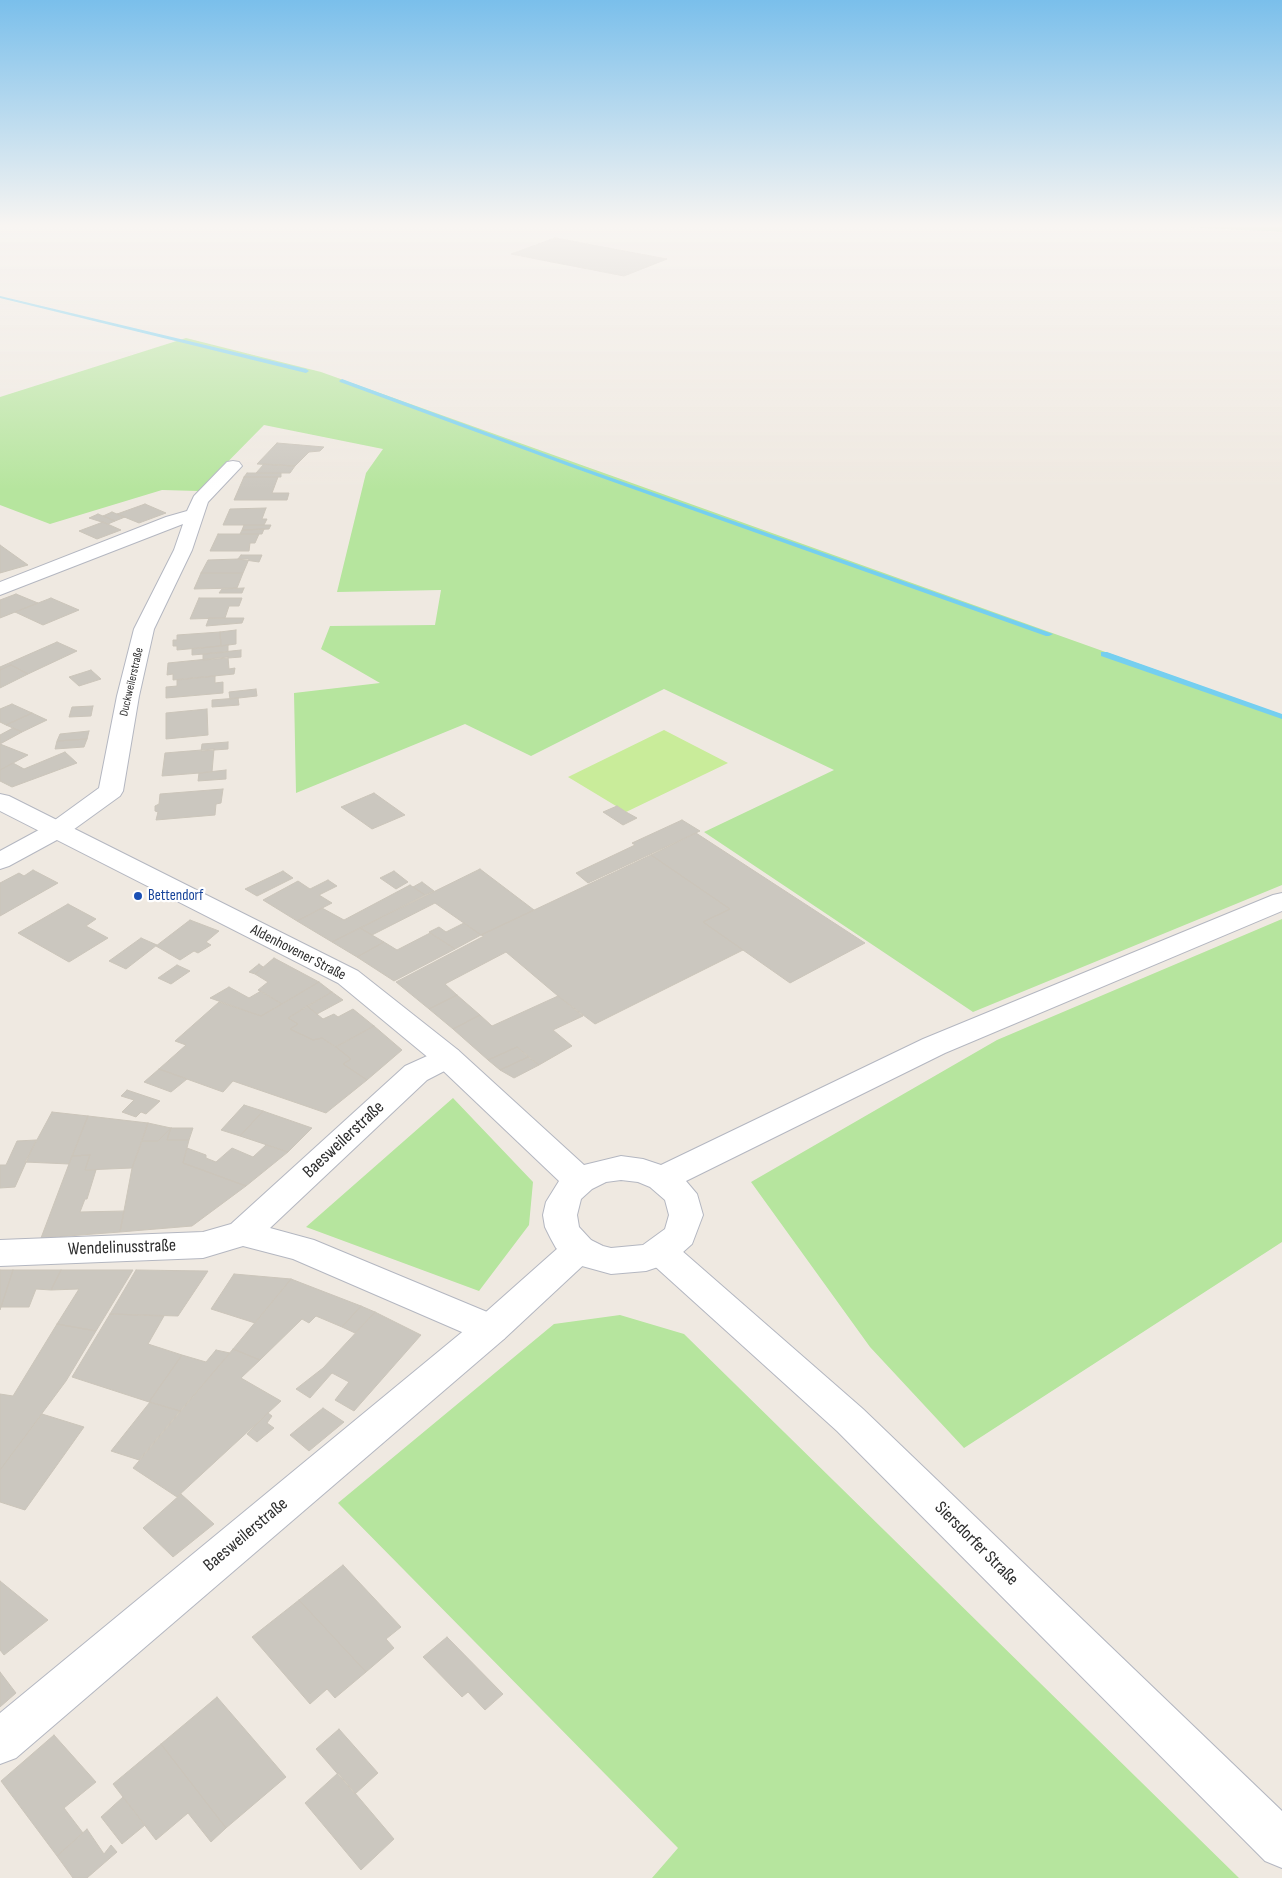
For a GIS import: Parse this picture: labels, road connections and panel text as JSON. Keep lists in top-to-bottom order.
{
  "streets": {
    "street": [
      "Duckweilerstraße",
      "Aldenhovener Straße",
      "Baesweilerstraße",
      "Wendelinusstraße",
      "Siersdorfer Straße"
    ]
  },
  "crossings": [
    ["Duckweilerstraße", "Aldenhovener Straße"],
    ["Aldenhovener Straße", "Baesweilerstraße"],
    ["Aldenhovener Straße", "Siersdorfer Straße"],
    ["Baesweilerstraße", "Wendelinusstraße"],
    ["Baesweilerstraße", "Siersdorfer Straße"]
  ],
  "places": ["Bettendorf"]
}
